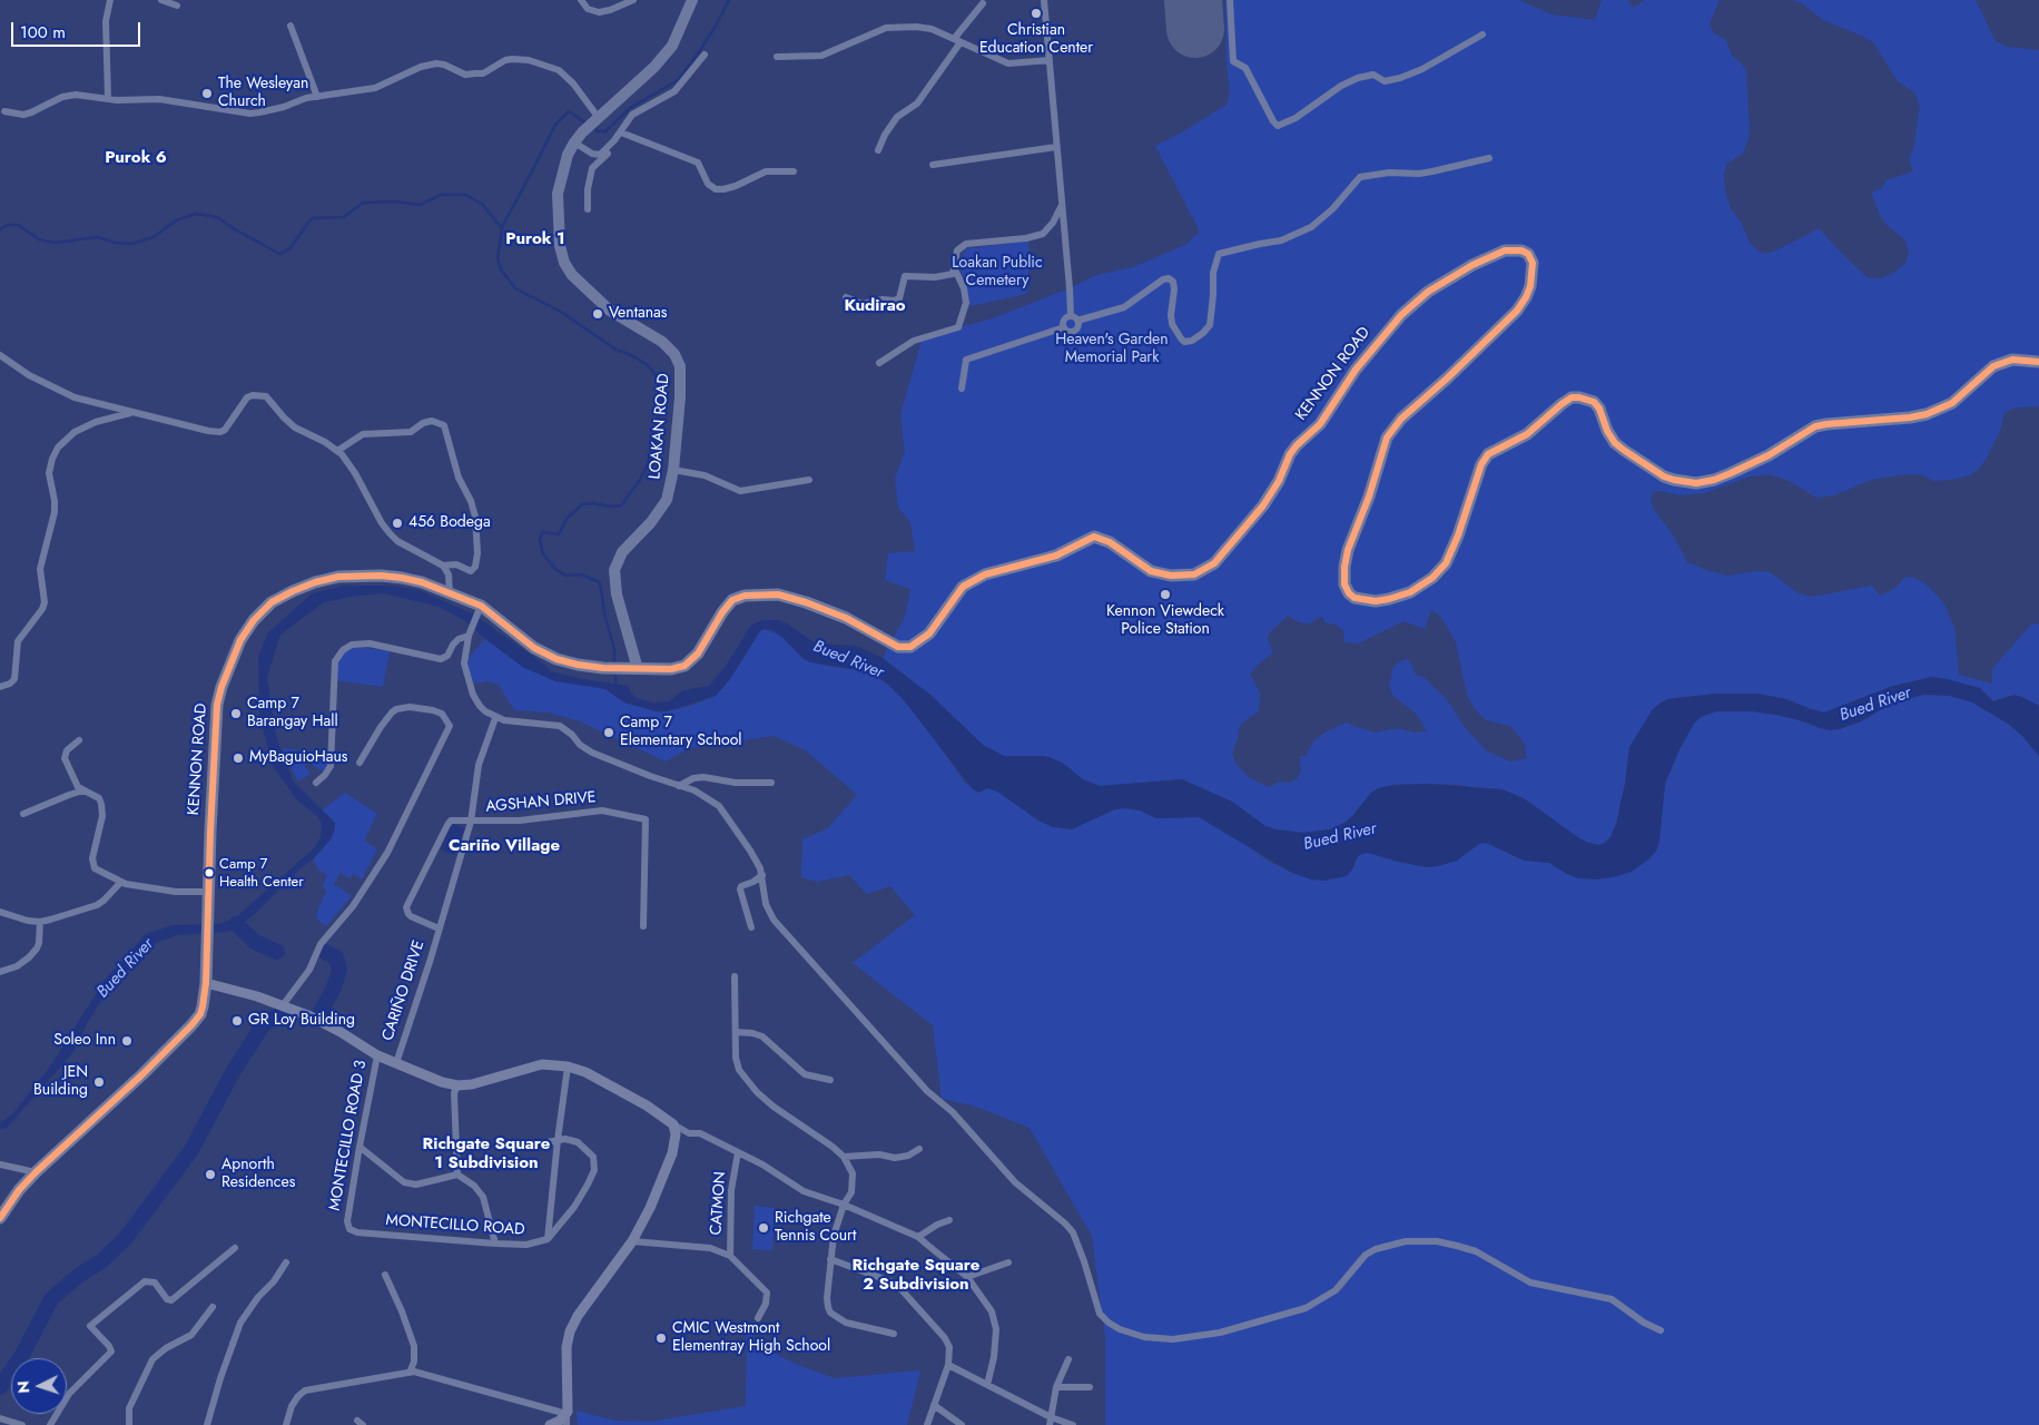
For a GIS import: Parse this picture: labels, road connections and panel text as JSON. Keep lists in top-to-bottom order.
{
  "streets": {
    "highway": ["KENNON ROAD"],
    "main road": ["LOAKAN ROAD"],
    "street": [
      "AGSHAN DRIVE",
      "CARIÑO DRIVE",
      "MONTECILLO ROAD 3",
      "CATMON",
      "MONTECILLO ROAD"
    ]
  },
  "crossings": [
    ["KENNON ROAD", "LOAKAN ROAD"],
    ["AGSHAN DRIVE", "CARIÑO DRIVE"],
    ["MONTECILLO ROAD 3", "MONTECILLO ROAD"]
  ],
  "districts": [
    "Purok 6",
    "Purok 1",
    "Kudirao",
    "Cariño Village",
    "Richgate Square 1 Subdivision",
    "Richgate Square 2 Subdivision"
  ],
  "water": ["Bued River"],
  "parks": ["Loakan Public Cemetery", "Heaven's Garden Memorial Park"],
  "places": [
    "Christian Education Center",
    "The Wesleyan Church",
    "Ventanas",
    "456 Bodega",
    "Kennon Viewdeck Police Station",
    "Camp 7 Barangay Hall",
    "Camp 7 Elementary School",
    "MyBaguioHaus",
    "Camp 7 Health Center",
    "GR Loy Building",
    "Soleo Inn",
    "JEN Building",
    "Apnorth Residences",
    "Richgate Tennis Court",
    "CMIC Westmont Elementray High School"
  ],
  "scale_bar": "100 m",
  "north": "left"
}
